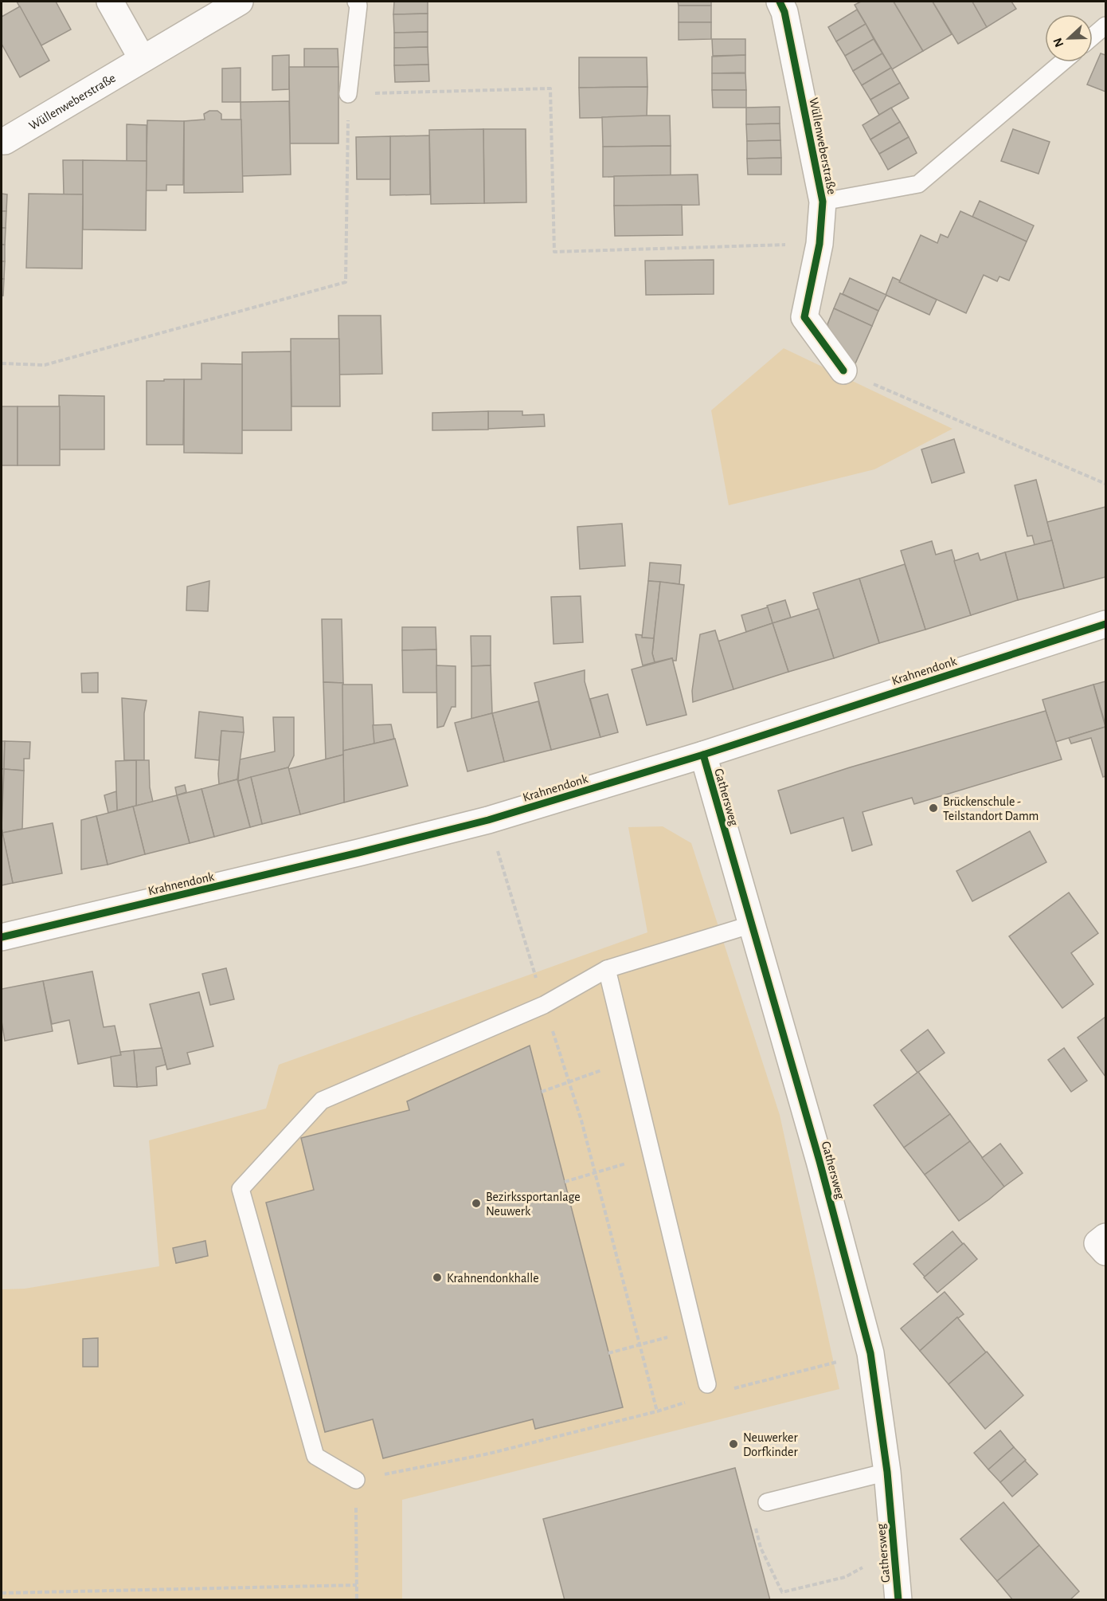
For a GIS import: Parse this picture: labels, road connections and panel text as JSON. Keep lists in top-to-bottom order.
{
  "streets": {
    "street": ["Wüllenweberstraße", "Krahnendonk", "Gathersweg"]
  },
  "crossings": [
    ["Krahnendonk", "Gathersweg"]
  ],
  "places": [
    "Brückenschule - Teilstandort Damm",
    "Bezirkssportanlage Neuwerk",
    "Krahnendonkhalle",
    "Neuwerker Dorfkinder"
  ],
  "north": "left"
}
